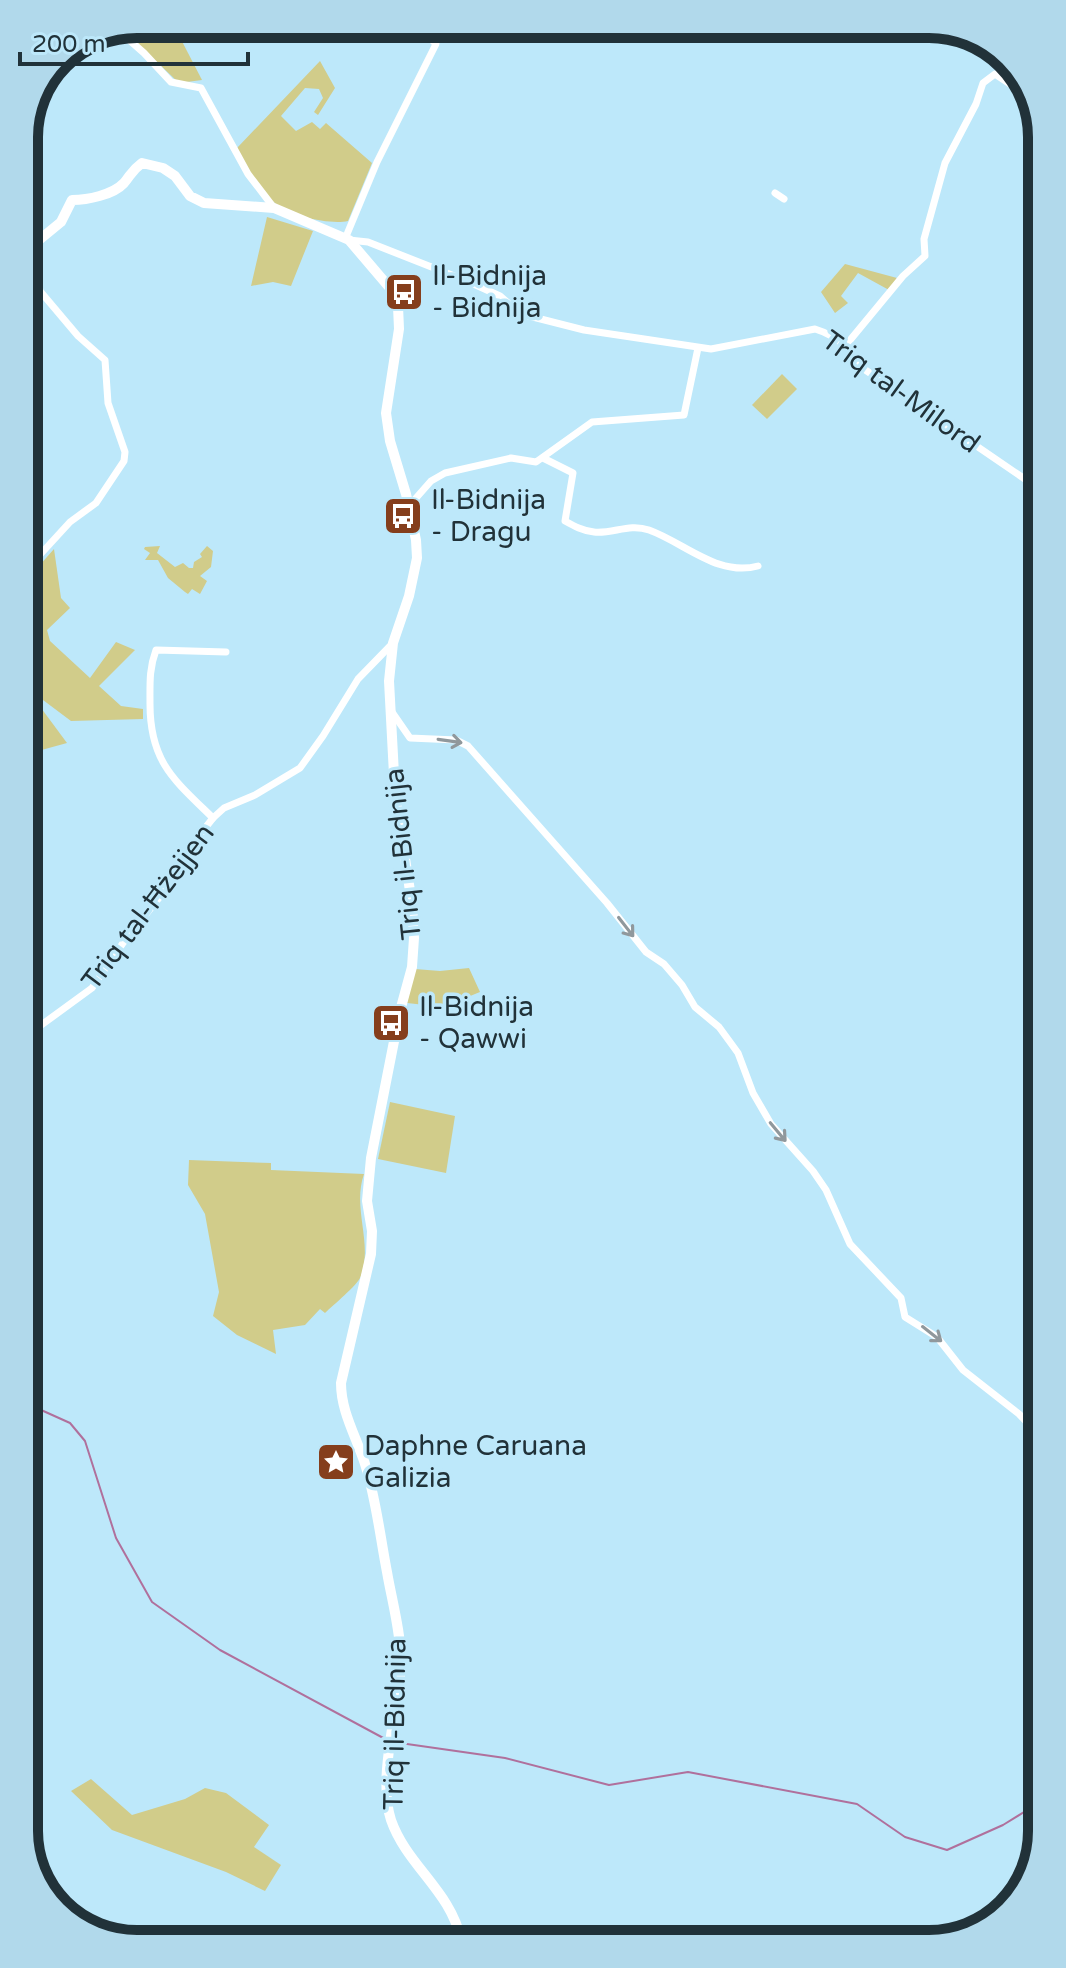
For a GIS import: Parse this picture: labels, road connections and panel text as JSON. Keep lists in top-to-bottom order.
{
  "streets": {
    "street": ["Triq tal-Milord", "Triq il-Bidnija", "Triq tal-Ħżejjen"]
  },
  "crossings": [
    ["Triq tal-Milord", "Triq il-Bidnija"],
    ["Triq il-Bidnija", "Triq tal-Ħżejjen"]
  ],
  "places": {
    "bus stop": ["Il-Bidnija - Bidnija", "Il-Bidnija - Dragu", "Il-Bidnija - Qawwi"],
    "place": ["Daphne Caruana Galizia"]
  },
  "scale_bar": "200 m"
}
